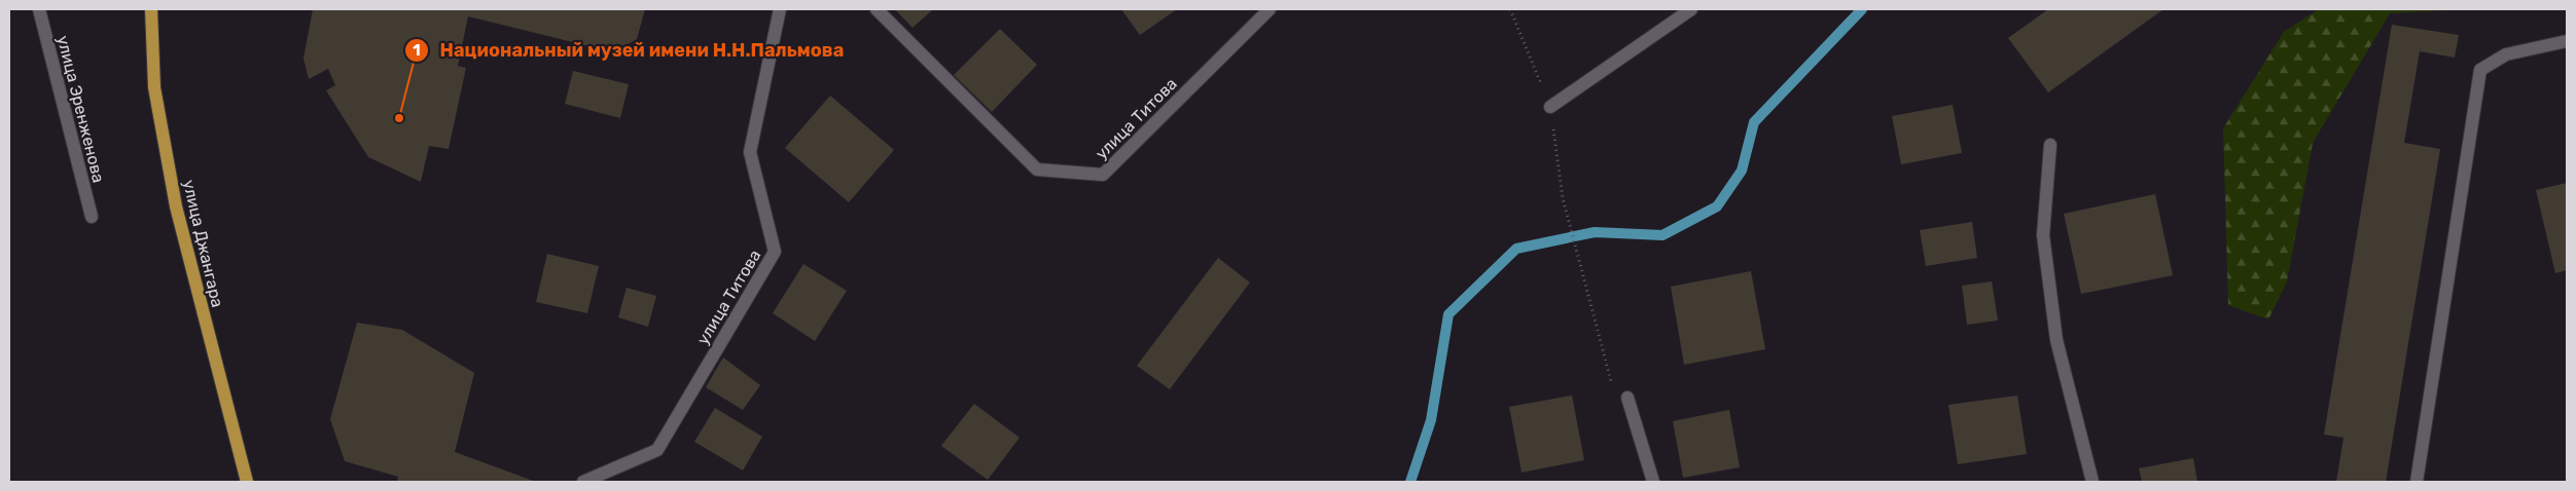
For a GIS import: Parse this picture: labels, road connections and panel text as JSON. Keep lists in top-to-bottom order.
{
  "streets": {
    "main road": ["улица Джангара"],
    "street": ["улица Эренженова", "улица Титова"]
  },
  "places": ["Национальный музей имени Н.Н.Пальмова"]
}
